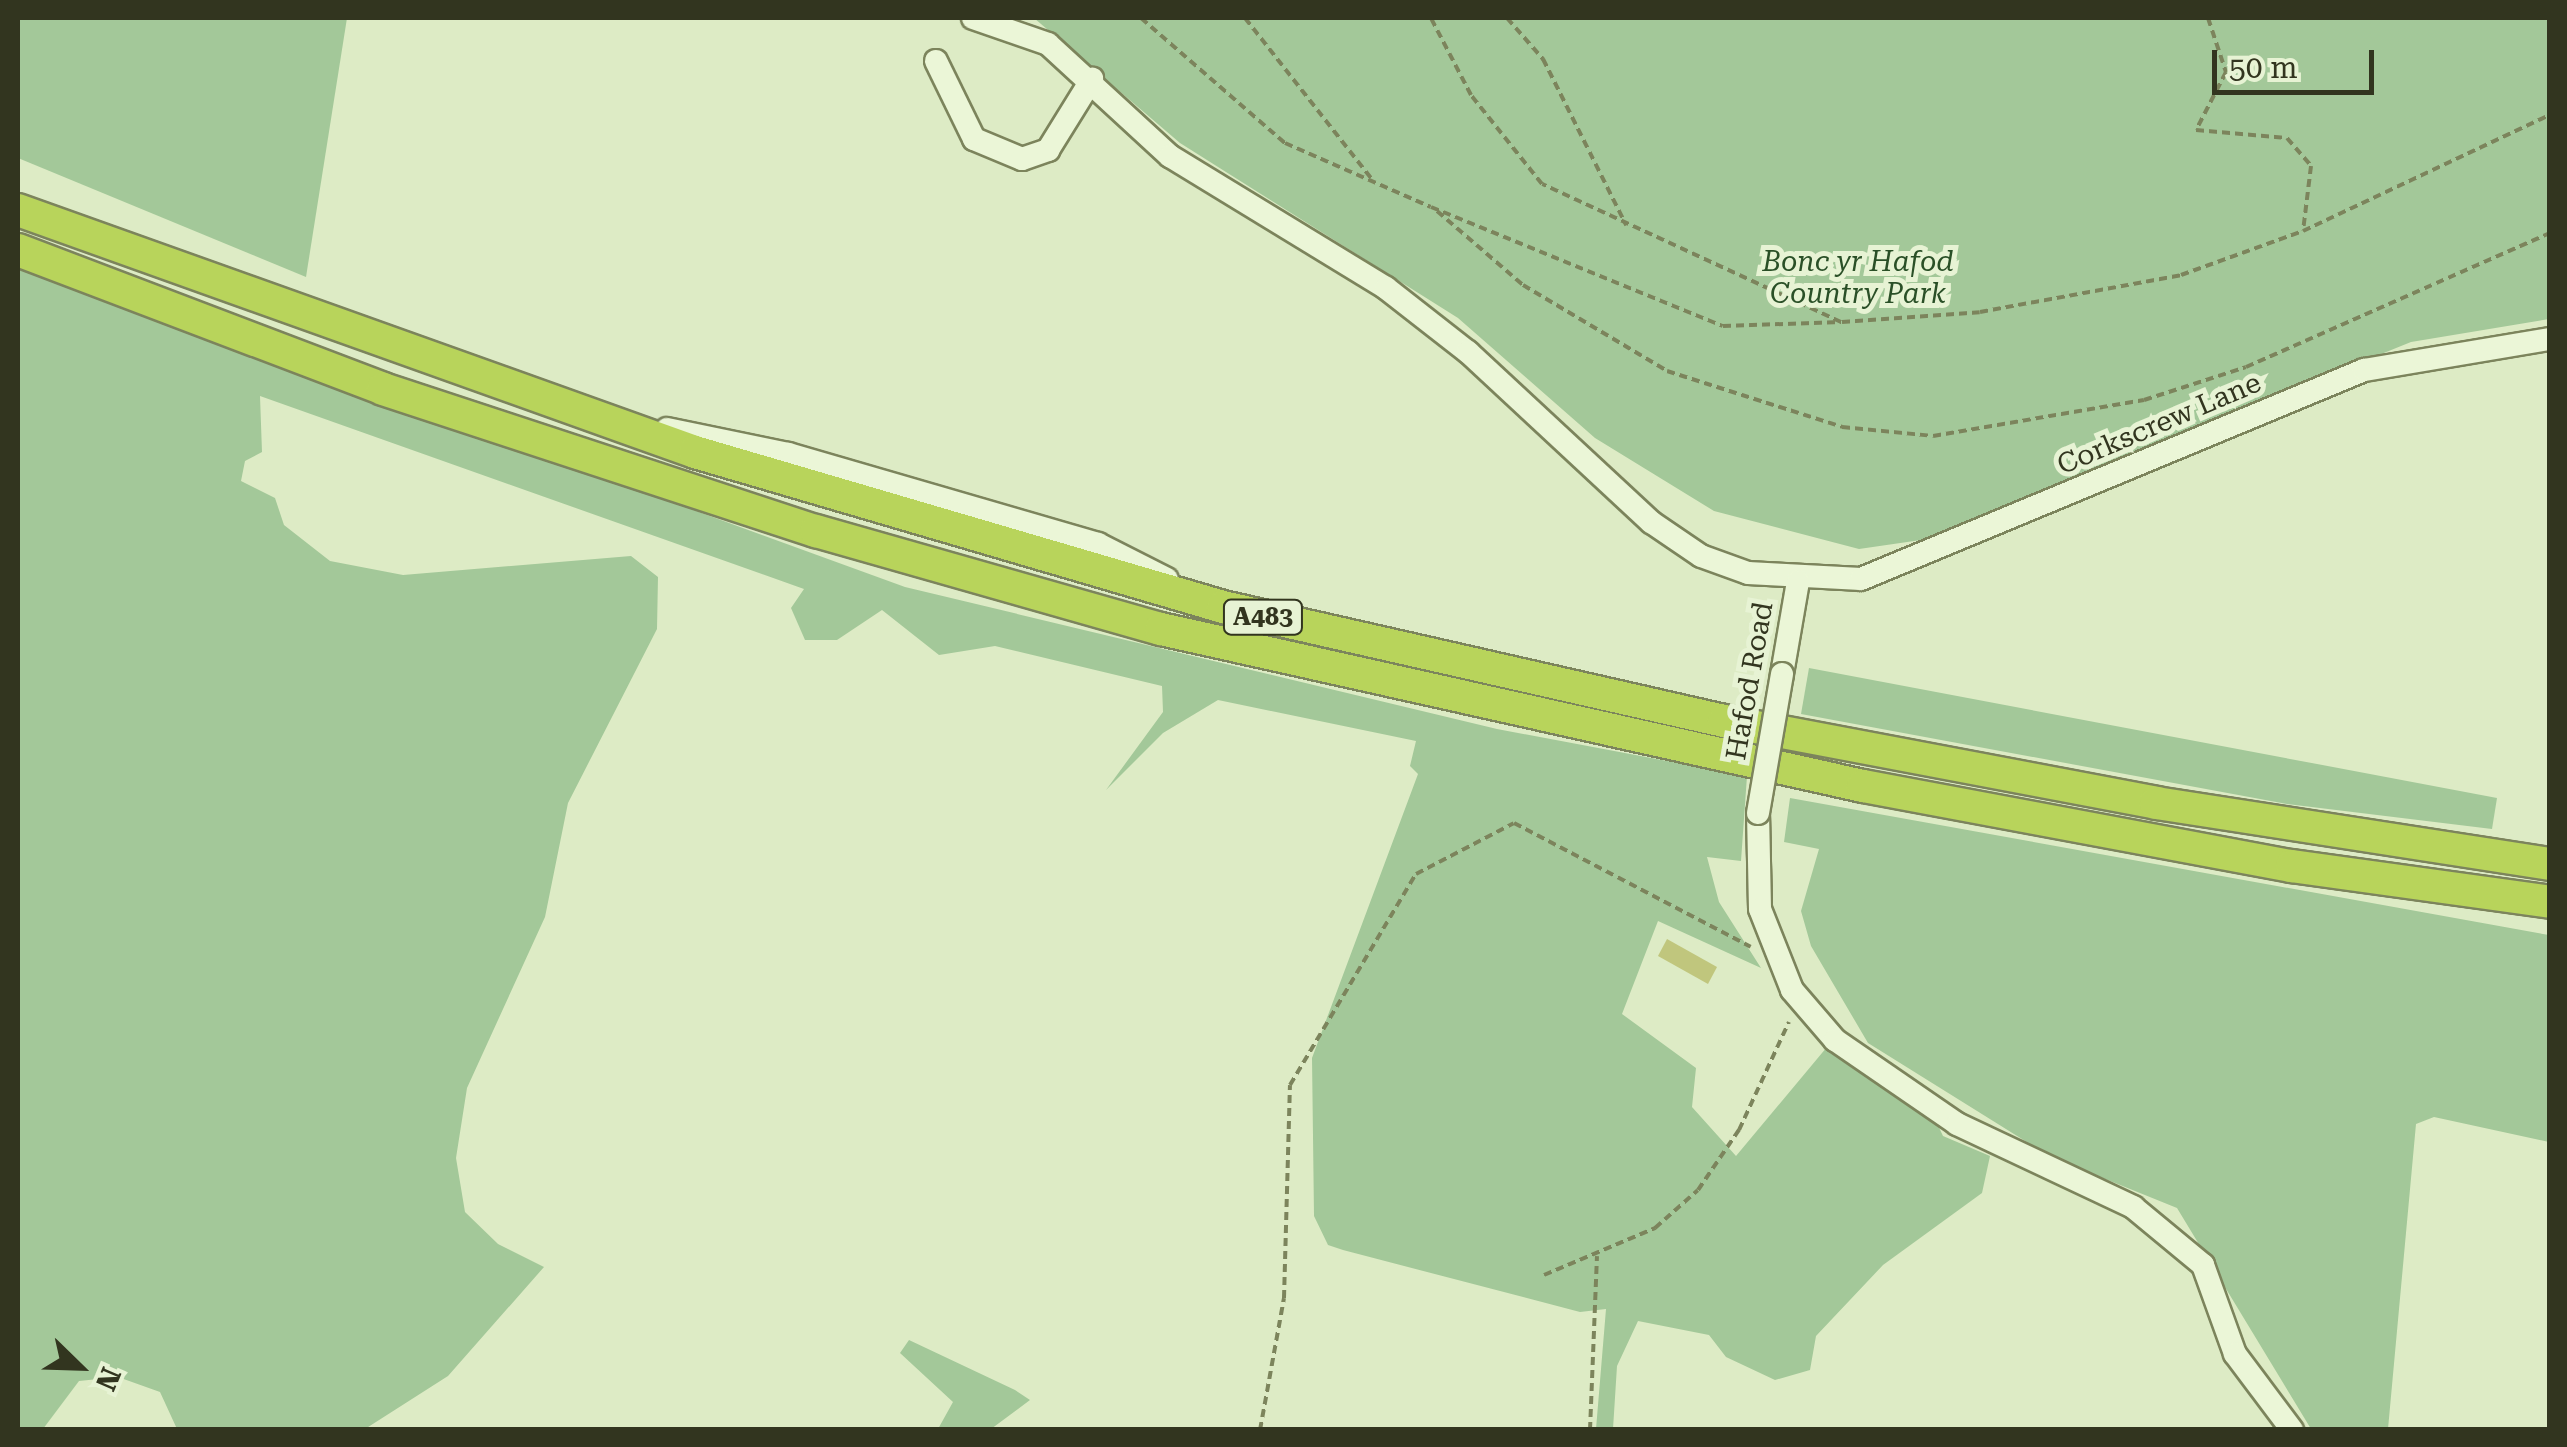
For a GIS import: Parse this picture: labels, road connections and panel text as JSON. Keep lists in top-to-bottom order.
{
  "streets": {
    "highway": ["A483"],
    "street": ["Corkscrew Lane", "Hafod Road"]
  },
  "crossings": [
    ["Corkscrew Lane", "Hafod Road"]
  ],
  "parks": ["Bonc yr Hafod Country Park"],
  "scale_bar": "50 m",
  "north": "bottom right"
}
